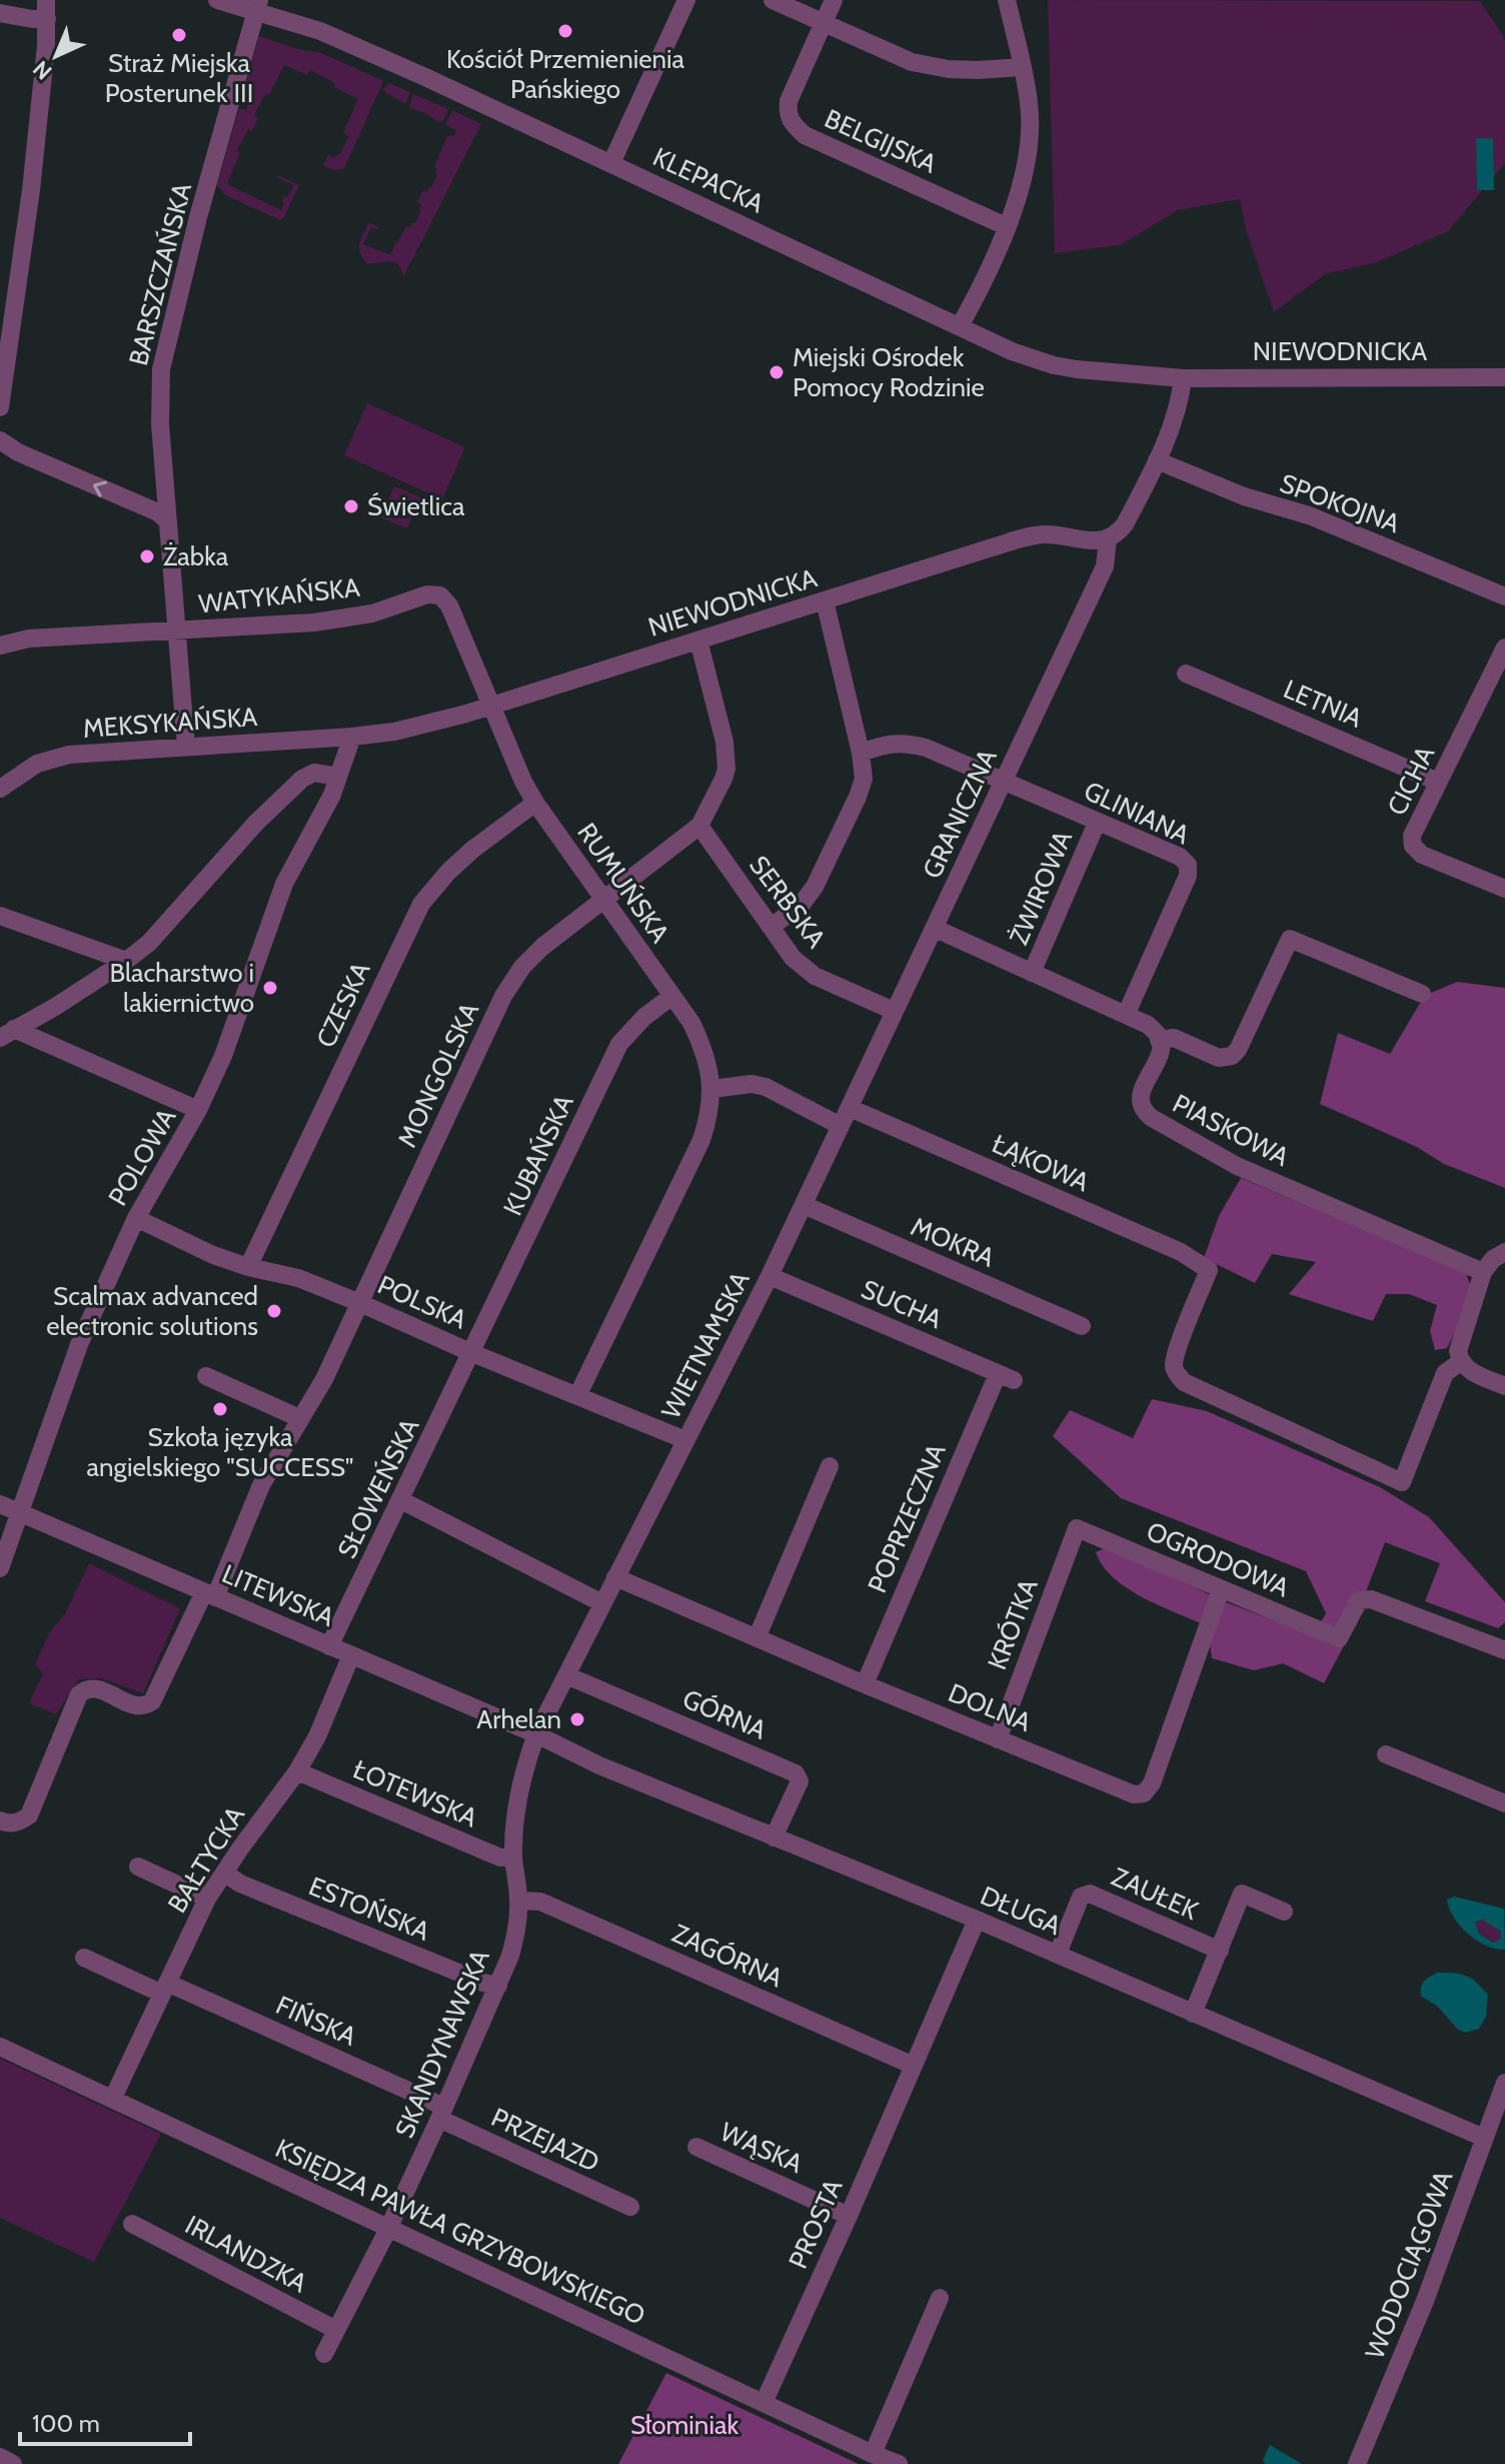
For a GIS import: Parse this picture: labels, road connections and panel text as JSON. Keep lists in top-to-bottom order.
{
  "streets": {
    "street": [
      "BELGIJSKA",
      "KLEPACKA",
      "BARSZCZAŃSKA",
      "NIEWODNICKA",
      "SPOKOJNA",
      "WATYKAŃSKA",
      "LETNIA",
      "MEKSYKAŃSKA",
      "CICHA",
      "GLINIANA",
      "GRANICZNA",
      "RUMUŃSKA",
      "ŻWIROWA",
      "SERBSKA",
      "CZESKA",
      "MONGOLSKA",
      "PIASKOWA",
      "KUBAŃSKA",
      "POLOWA",
      "ŁĄKOWA",
      "MOKRA",
      "POLSKA",
      "SUCHA",
      "WIETNAMSKA",
      "SŁOWEŃSKA",
      "POPRZECZNA",
      "OGRODOWA",
      "LITEWSKA",
      "KRÓTKA",
      "DOLNA",
      "GÓRNA",
      "ŁOTEWSKA",
      "BAŁTYCKA",
      "ZAUŁEK",
      "ESTOŃSKA",
      "DŁUGA",
      "ZAGÓRNA",
      "FIŃSKA",
      "SKANDYNAWSKA",
      "PRZEJAZD",
      "WĄSKA",
      "PROSTA",
      "KSIĘDZA PAWŁA GRZYBOWSKIEGO",
      "IRLANDZKA",
      "WODOCIĄGOWA"
    ]
  },
  "crossings": [
    ["KLEPACKA", "BARSZCZAŃSKA"],
    ["KLEPACKA", "NIEWODNICKA"],
    ["BARSZCZAŃSKA", "WATYKAŃSKA"],
    ["BARSZCZAŃSKA", "MEKSYKAŃSKA"],
    ["NIEWODNICKA", "WATYKAŃSKA"],
    ["NIEWODNICKA", "MEKSYKAŃSKA"],
    ["NIEWODNICKA", "GRANICZNA"],
    ["NIEWODNICKA", "RUMUŃSKA"],
    ["WATYKAŃSKA", "RUMUŃSKA"],
    ["LETNIA", "CICHA"],
    ["GLINIANA", "GRANICZNA"],
    ["GLINIANA", "ŻWIROWA"],
    ["GRANICZNA", "SERBSKA"],
    ["GRANICZNA", "ŁĄKOWA"],
    ["GRANICZNA", "WIETNAMSKA"],
    ["RUMUŃSKA", "CZESKA"],
    ["RUMUŃSKA", "MONGOLSKA"],
    ["RUMUŃSKA", "KUBAŃSKA"],
    ["RUMUŃSKA", "POLSKA"],
    ["SERBSKA", "MONGOLSKA"],
    ["CZESKA", "POLSKA"],
    ["MONGOLSKA", "POLSKA"],
    ["MONGOLSKA", "LITEWSKA"],
    ["KUBAŃSKA", "POLSKA"],
    ["KUBAŃSKA", "SŁOWEŃSKA"],
    ["POLOWA", "POLSKA"],
    ["POLOWA", "LITEWSKA"],
    ["ŁĄKOWA", "WIETNAMSKA"],
    ["MOKRA", "WIETNAMSKA"],
    ["POLSKA", "WIETNAMSKA"],
    ["POLSKA", "SŁOWEŃSKA"],
    ["SUCHA", "WIETNAMSKA"],
    ["SUCHA", "POPRZECZNA"],
    ["WIETNAMSKA", "LITEWSKA"],
    ["WIETNAMSKA", "DOLNA"],
    ["WIETNAMSKA", "GÓRNA"],
    ["WIETNAMSKA", "DŁUGA"],
    ["WIETNAMSKA", "SKANDYNAWSKA"],
    ["SŁOWEŃSKA", "LITEWSKA"],
    ["POPRZECZNA", "DOLNA"],
    ["OGRODOWA", "KRÓTKA"],
    ["OGRODOWA", "DOLNA"],
    ["LITEWSKA", "BAŁTYCKA"],
    ["LITEWSKA", "DŁUGA"],
    ["LITEWSKA", "SKANDYNAWSKA"],
    ["KRÓTKA", "DOLNA"],
    ["GÓRNA", "DŁUGA"],
    ["ŁOTEWSKA", "BAŁTYCKA"],
    ["ŁOTEWSKA", "SKANDYNAWSKA"],
    ["BAŁTYCKA", "ESTOŃSKA"],
    ["BAŁTYCKA", "FIŃSKA"],
    ["BAŁTYCKA", "KSIĘDZA PAWŁA GRZYBOWSKIEGO"],
    ["ZAUŁEK", "DŁUGA"],
    ["ESTOŃSKA", "SKANDYNAWSKA"],
    ["DŁUGA", "SKANDYNAWSKA"],
    ["DŁUGA", "PROSTA"],
    ["DŁUGA", "WODOCIĄGOWA"],
    ["ZAGÓRNA", "SKANDYNAWSKA"],
    ["ZAGÓRNA", "PROSTA"],
    ["FIŃSKA", "SKANDYNAWSKA"],
    ["FIŃSKA", "PRZEJAZD"],
    ["SKANDYNAWSKA", "PRZEJAZD"],
    ["SKANDYNAWSKA", "KSIĘDZA PAWŁA GRZYBOWSKIEGO"],
    ["SKANDYNAWSKA", "IRLANDZKA"],
    ["WĄSKA", "PROSTA"],
    ["PROSTA", "KSIĘDZA PAWŁA GRZYBOWSKIEGO"]
  ],
  "parks": ["Słominiak"],
  "places": [
    "Kościół Przemienienia Pańskiego",
    "Straż Miejska Posterunek III",
    "Miejski Ośrodek Pomocy Rodzinie",
    "Świetlica",
    "Żabka",
    "Blacharstwo i lakiernictwo",
    "Scalmax advanced electronic solutions",
    "Szkoła języka angielskiego \"SUCCESS\"",
    "Arhelan"
  ],
  "scale_bar": "100 m",
  "north": "bottom left"
}
